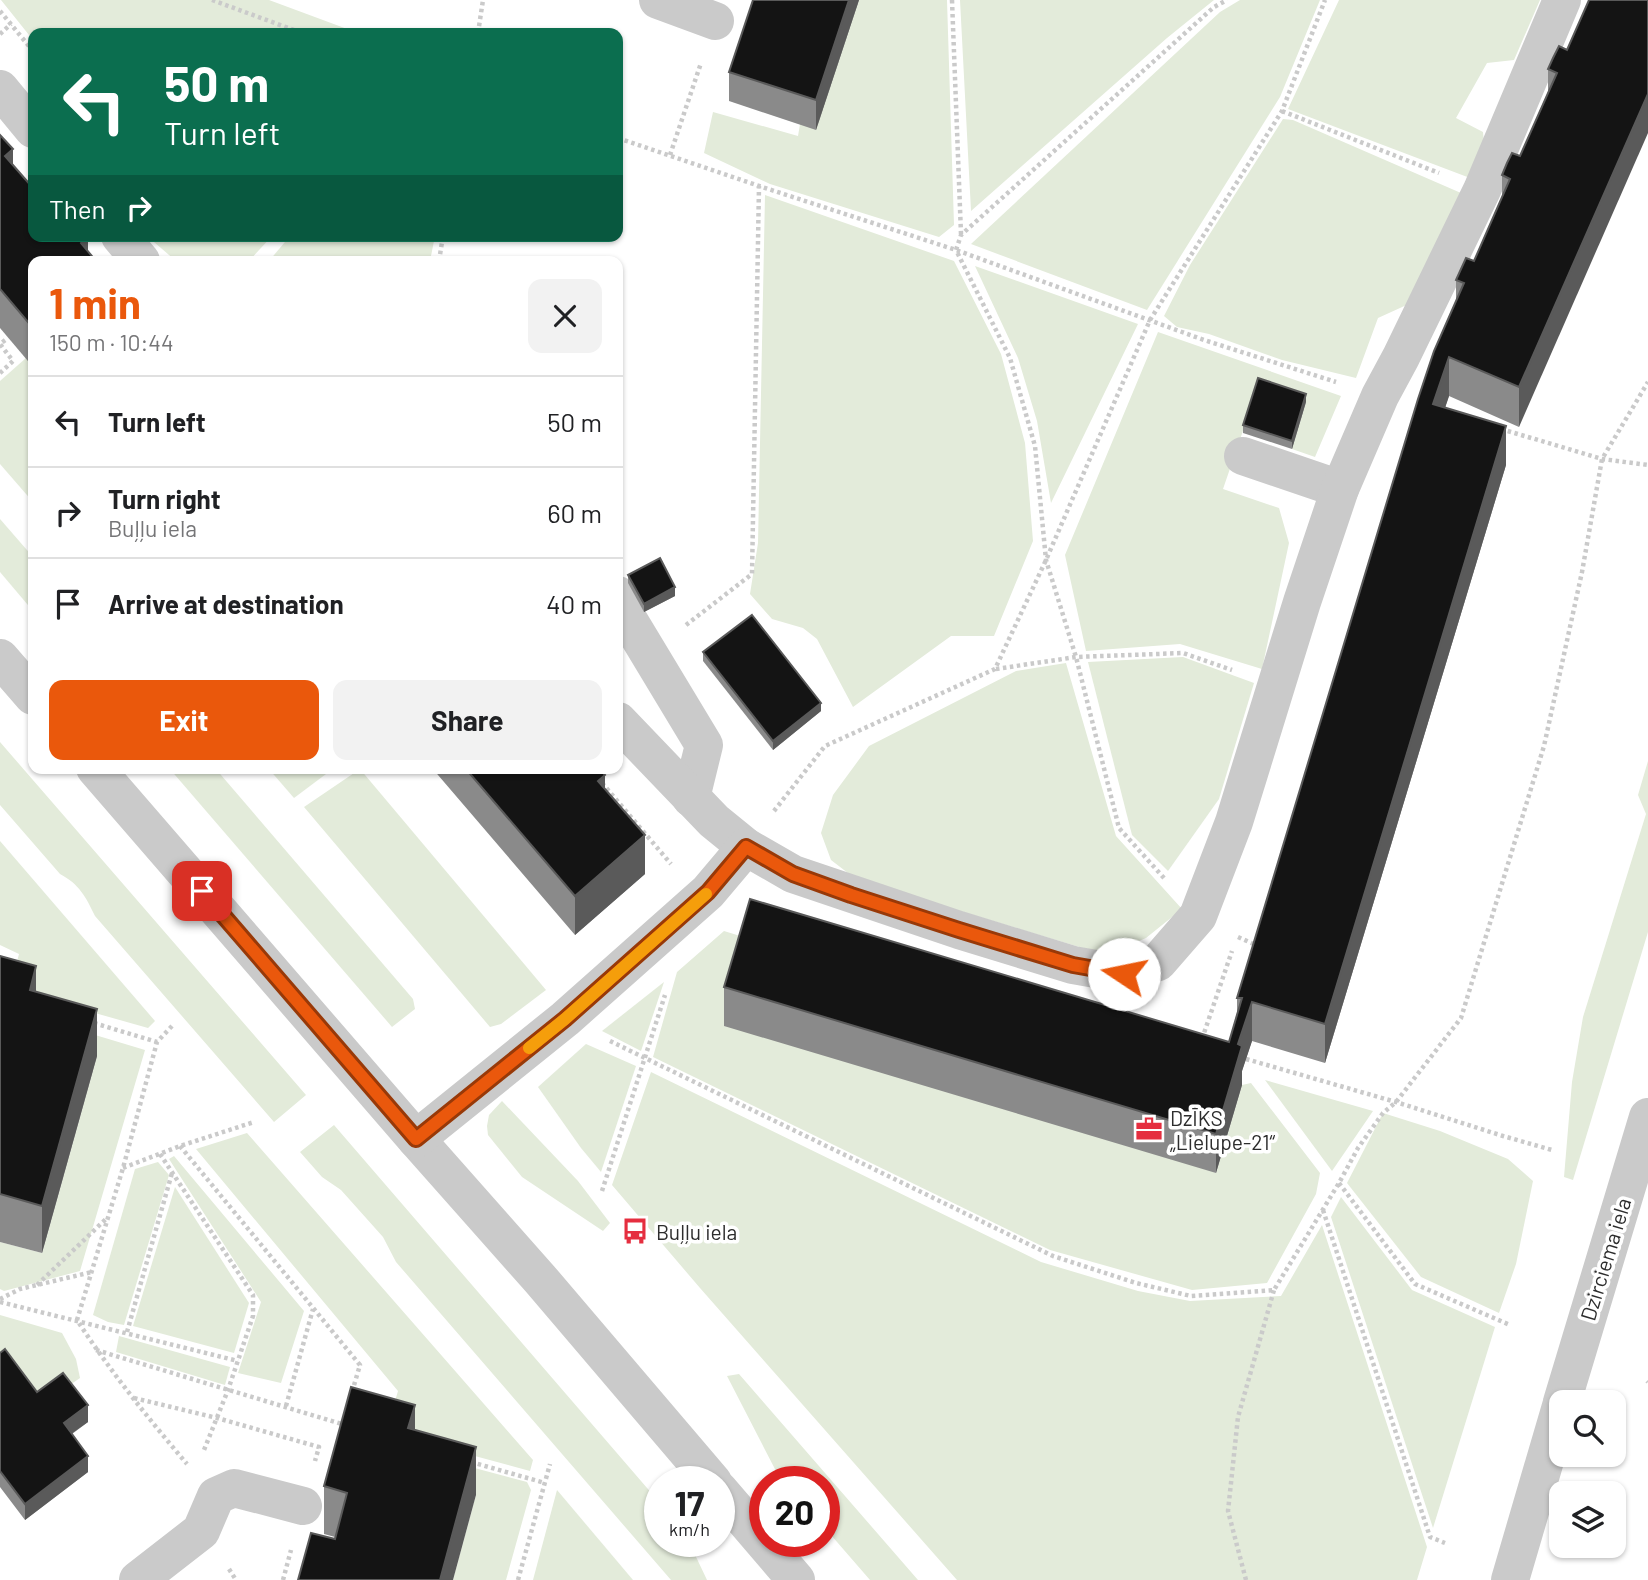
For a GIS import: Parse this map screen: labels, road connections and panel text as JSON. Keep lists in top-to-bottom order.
{
  "streets": {
    "street": ["Dzirciema iela"]
  },
  "places": {
    "office": ["DzĪKS „Lielupe-21“"],
    "bus stop": ["Buļļu iela"]
  },
  "page": {
    "turn": ["50 m", "Turn left"],
    "then": "Then",
    "heading": ["1 min", "150 m · 10:44"],
    "list": [
      {
        "name": "Turn left",
        "value": "50 m"
      },
      {
        "name": "Turn right",
        "note": "Buļļu iela",
        "value": "60 m"
      },
      {
        "name": "Arrive at destination",
        "value": "40 m"
      }
    ],
    "buttons": ["Exit", "Share"],
    "speed": "17 km/h",
    "limit": "20"
  }
}
